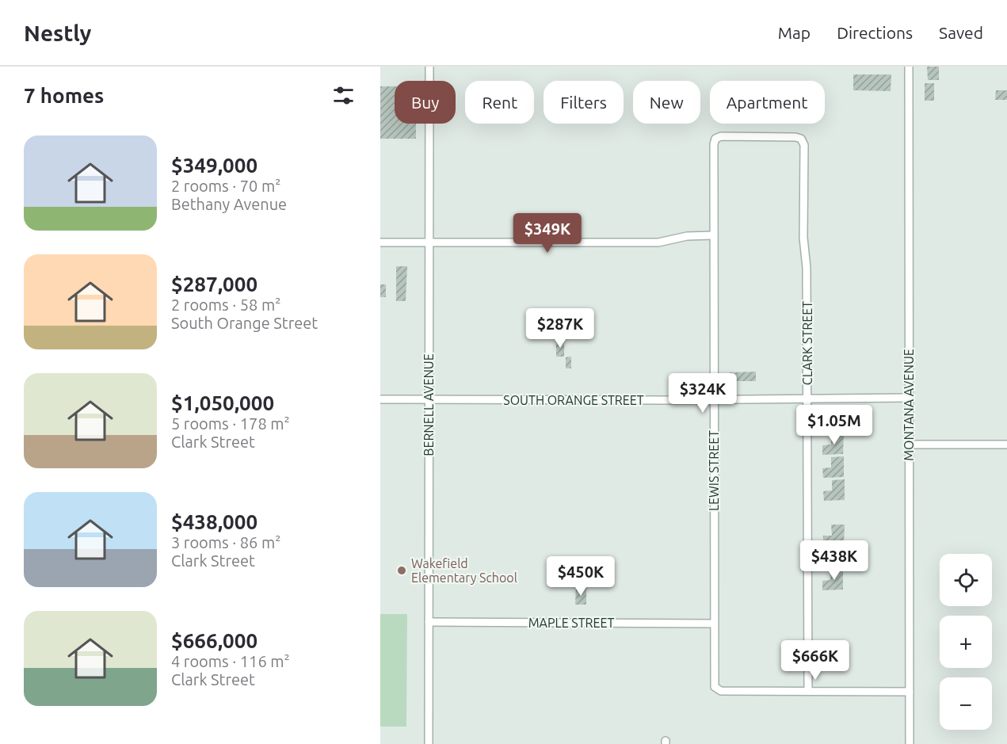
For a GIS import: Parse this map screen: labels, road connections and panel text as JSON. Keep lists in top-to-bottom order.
{
  "streets": {
    "street": [
      "CLARK STREET",
      "SOUTH ORANGE STREET",
      "BERNELL AVENUE",
      "MONTANA AVENUE",
      "LEWIS STREET",
      "MAPLE STREET"
    ]
  },
  "crossings": [
    ["CLARK STREET", "SOUTH ORANGE STREET"],
    ["CLARK STREET", "LEWIS STREET"],
    ["SOUTH ORANGE STREET", "BERNELL AVENUE"],
    ["SOUTH ORANGE STREET", "MONTANA AVENUE"],
    ["SOUTH ORANGE STREET", "LEWIS STREET"],
    ["BERNELL AVENUE", "MAPLE STREET"],
    ["LEWIS STREET", "MAPLE STREET"]
  ],
  "places": ["Wakefield Elementary School"],
  "page": {
    "header": "Nestly",
    "nav": ["Map", "Directions", "Saved"],
    "heading": "7 homes",
    "chip": [
      "Buy",
      "Rent",
      "Filters",
      "New",
      "Apartment"
    ],
    "list": [
      {
        "name": "$349,000",
        "note": "2 rooms · 70 m² · Bethany Avenue"
      },
      {
        "name": "$287,000",
        "note": "2 rooms · 58 m² · South Orange Street"
      },
      {
        "name": "$1,050,000",
        "note": "5 rooms · 178 m² · Clark Street"
      },
      {
        "name": "$438,000",
        "note": "3 rooms · 86 m² · Clark Street"
      },
      {
        "name": "$666,000",
        "note": "4 rooms · 116 m² · Clark Street"
      }
    ],
    "price": [
      "$349K",
      "$287K",
      "$324K",
      "$1.05M",
      "$438K",
      "$450K",
      "$666K"
    ],
    "map_buttons": ["+", "−"]
  }
}
